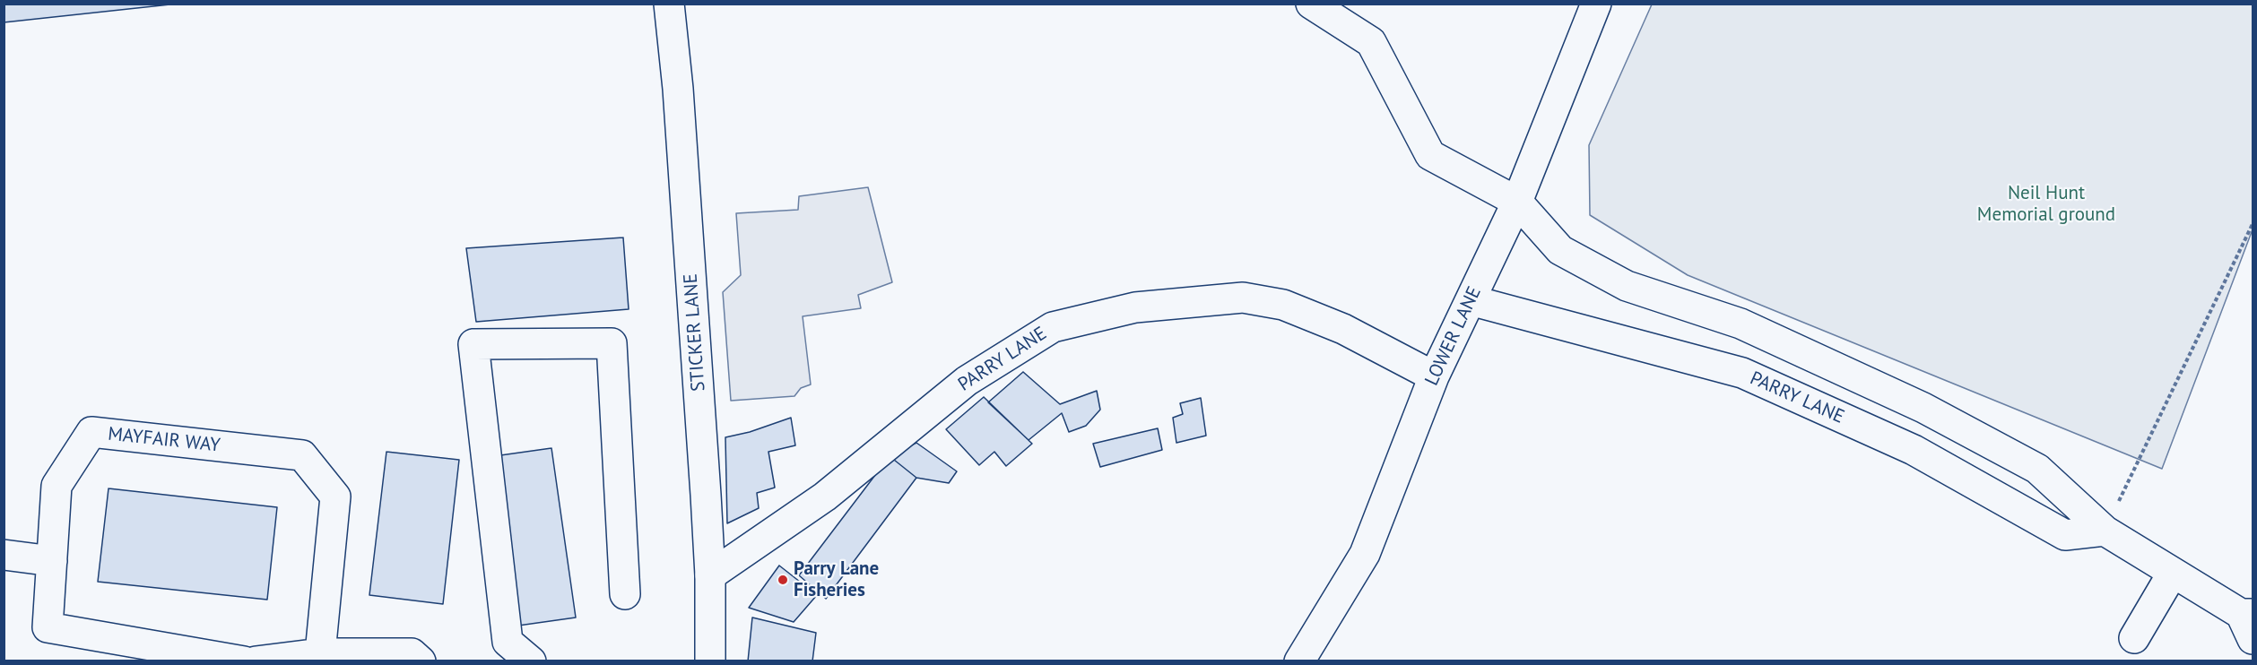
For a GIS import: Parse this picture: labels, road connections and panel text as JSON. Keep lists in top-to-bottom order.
{
  "streets": {
    "main road": [
      "STICKER LANE",
      "LOWER LANE",
      "PARRY LANE",
      "MAYFAIR WAY"
    ]
  },
  "crossings": [
    ["STICKER LANE", "PARRY LANE"],
    ["LOWER LANE", "PARRY LANE"]
  ],
  "parks": ["Neil Hunt Memorial ground"],
  "places": ["Parry Lane Fisheries"]
}
